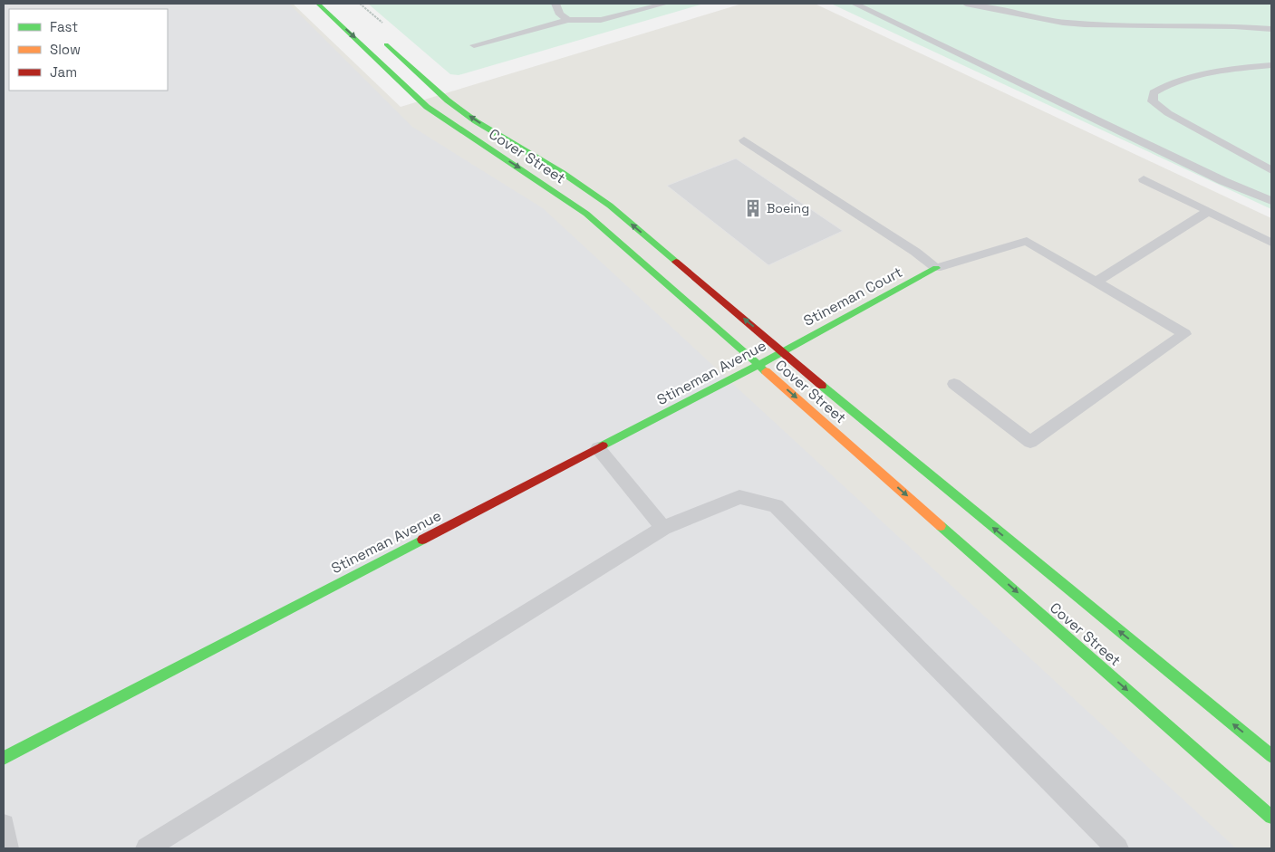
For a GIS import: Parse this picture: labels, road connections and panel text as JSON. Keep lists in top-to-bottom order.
{
  "streets": {
    "street": ["Cover Street", "Stineman Court", "Stineman Avenue"]
  },
  "crossings": [
    ["Cover Street", "Stineman Court"],
    ["Cover Street", "Stineman Avenue"],
    ["Stineman Court", "Stineman Avenue"]
  ],
  "places": {
    "building": ["Boeing"]
  },
  "legend": ["Fast", "Slow", "Jam"]
}
